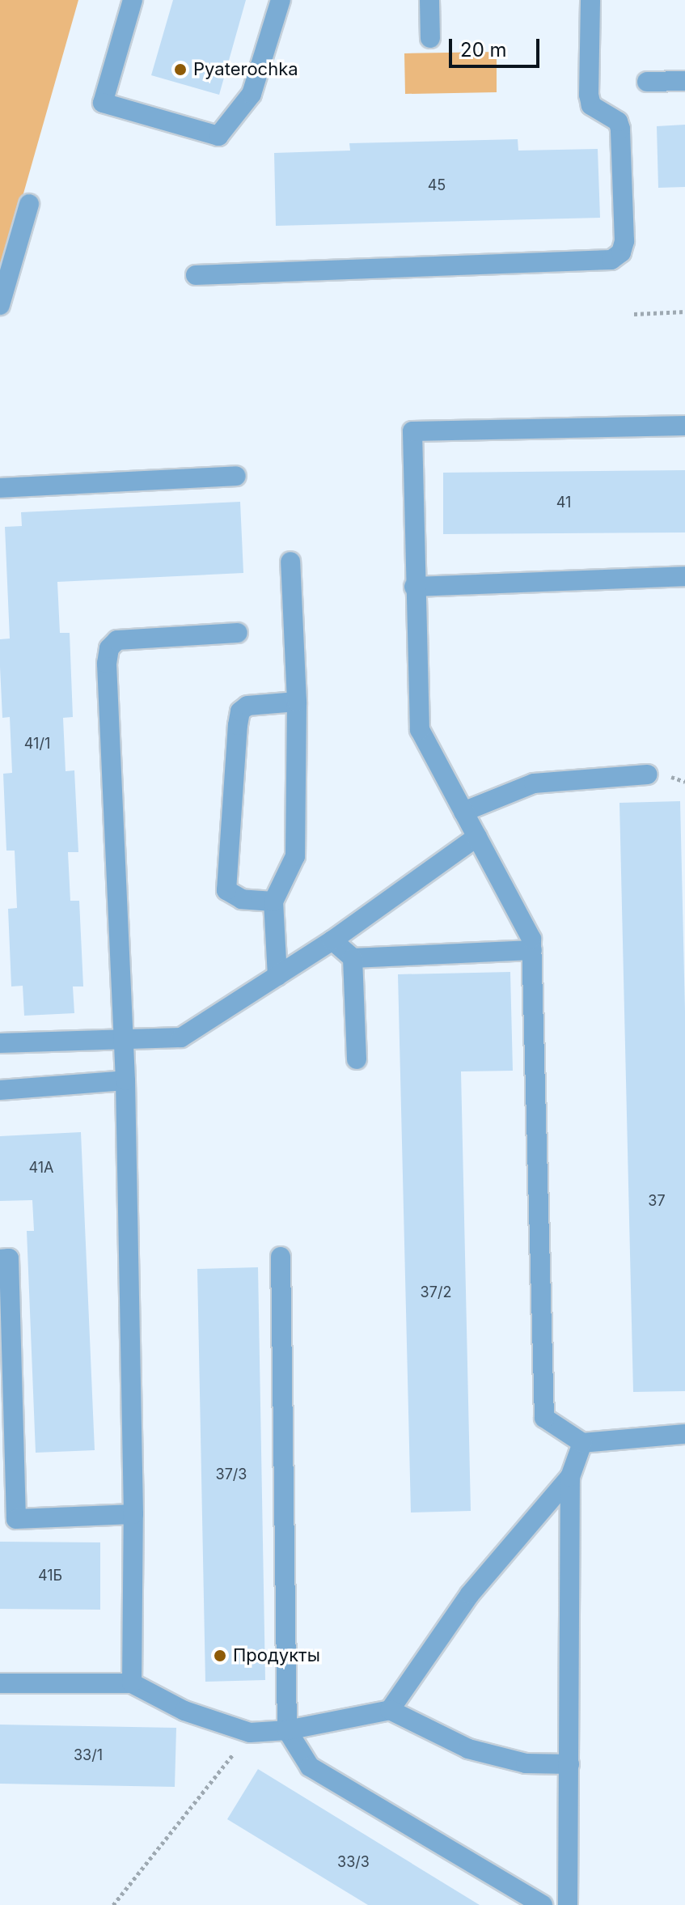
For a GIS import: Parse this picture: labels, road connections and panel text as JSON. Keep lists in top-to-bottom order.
{
  "places": ["Pyaterochka", "Продукты"],
  "house_numbers": [
    "45",
    "41",
    "41/1",
    "41А",
    "37",
    "37/2",
    "37/3",
    "41Б",
    "33/1",
    "33/3"
  ],
  "scale_bar": "20 m"
}
